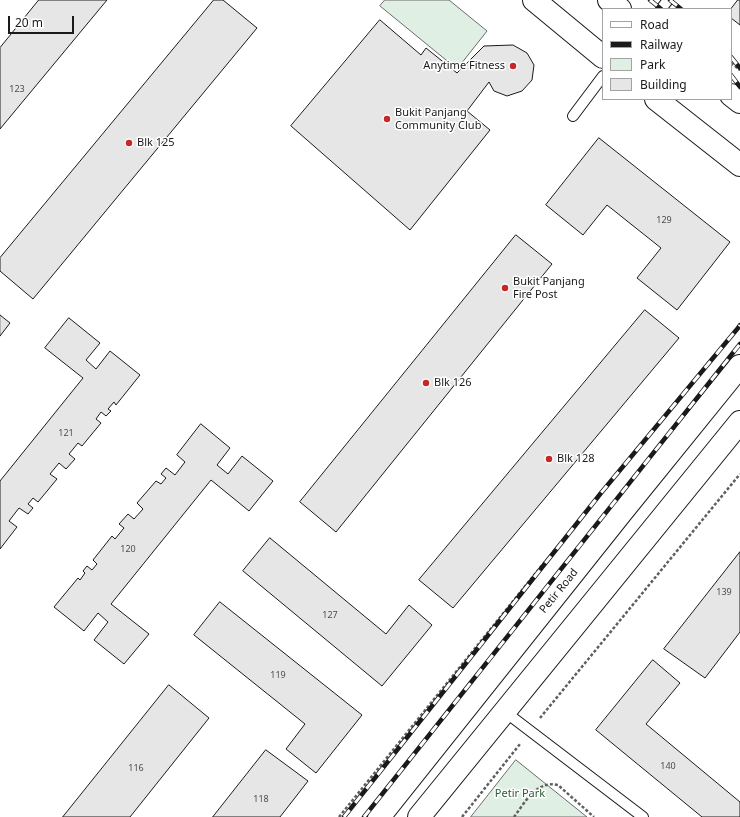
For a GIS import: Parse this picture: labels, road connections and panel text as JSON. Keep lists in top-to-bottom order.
{
  "streets": {
    "main road": ["Petir Road"]
  },
  "parks": ["Petir Park"],
  "places": [
    "Anytime Fitness",
    "Bukit Panjang Community Club",
    "Blk 125",
    "Bukit Panjang Fire Post",
    "Blk 126",
    "Blk 128"
  ],
  "house_numbers": [
    "123",
    "129",
    "121",
    "120",
    "139",
    "127",
    "119",
    "140",
    "116",
    "118"
  ],
  "legend": [
    "Road",
    "Railway",
    "Park",
    "Building"
  ],
  "scale_bar": "20 m"
}
